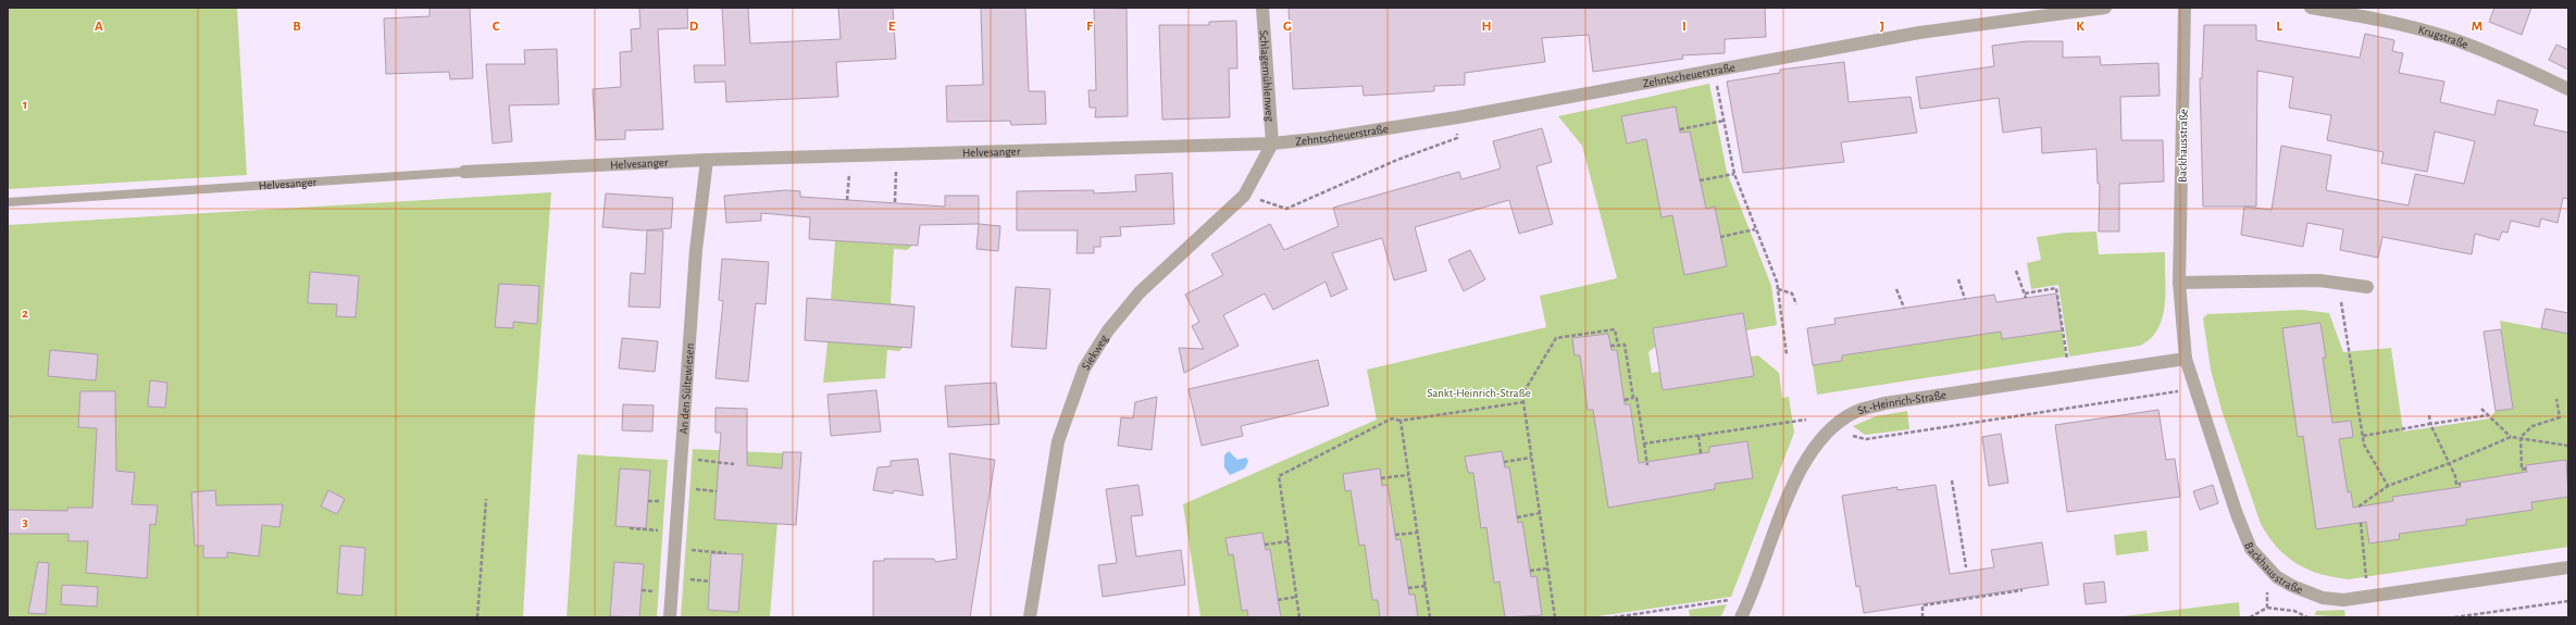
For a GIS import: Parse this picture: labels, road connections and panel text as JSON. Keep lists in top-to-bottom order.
{
  "streets": {
    "street": [
      "Krugstraße",
      "Zehntscheuerstraße",
      "Schlagemühlenweg",
      "Backhausstraße",
      "Helvesanger",
      "Siekweg",
      "An den Sültewiesen",
      "St.-Heinrich-Straße"
    ]
  },
  "crossings": [
    ["Zehntscheuerstraße", "Schlagemühlenweg"],
    ["Zehntscheuerstraße", "Helvesanger"],
    ["Zehntscheuerstraße", "Siekweg"],
    ["Schlagemühlenweg", "Helvesanger"],
    ["Schlagemühlenweg", "Siekweg"],
    ["Backhausstraße", "St.-Heinrich-Straße"],
    ["Helvesanger", "Siekweg"],
    ["Helvesanger", "An den Sültewiesen"]
  ],
  "parks": ["Sankt-Heinrich-Straße"],
  "grid": {
    "columns": [
      "A",
      "B",
      "C",
      "D",
      "E",
      "F",
      "G",
      "H",
      "I",
      "J",
      "K",
      "L",
      "M"
    ],
    "rows": ["1", "2", "3"]
  }
}
